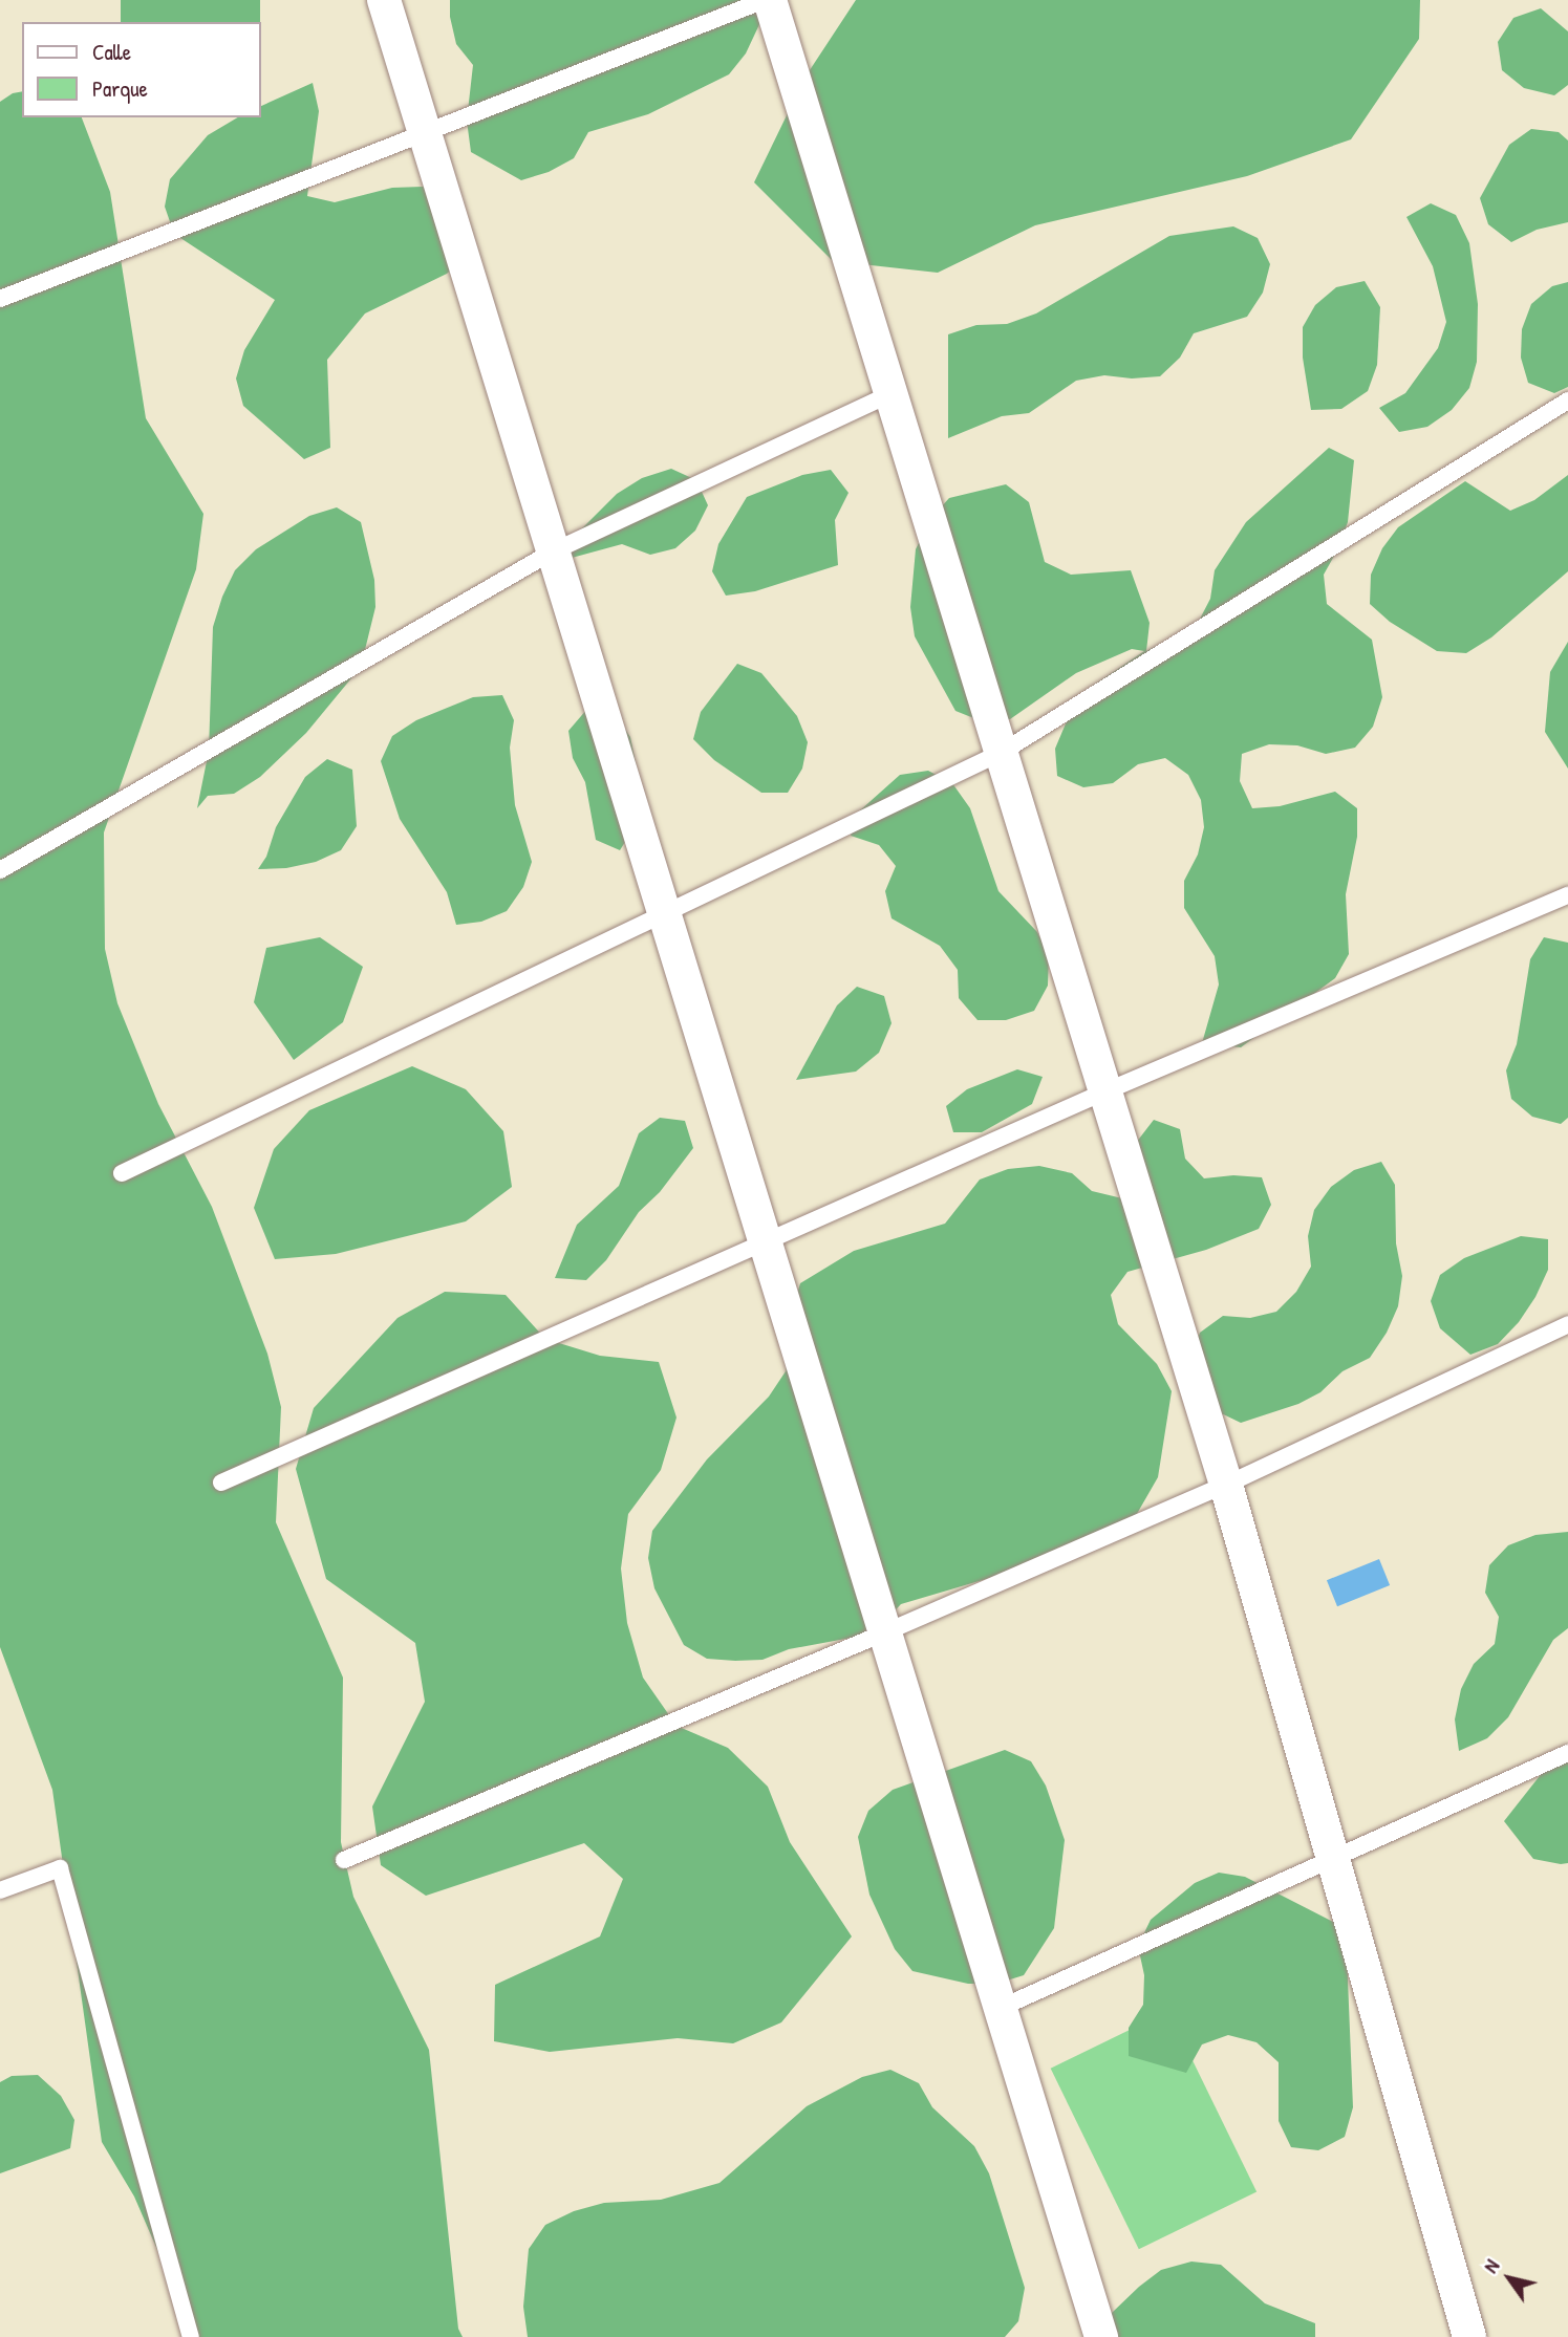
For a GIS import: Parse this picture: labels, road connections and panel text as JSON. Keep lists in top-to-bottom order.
{
  "legend": ["Calle", "Parque"],
  "north": "top left"
}
